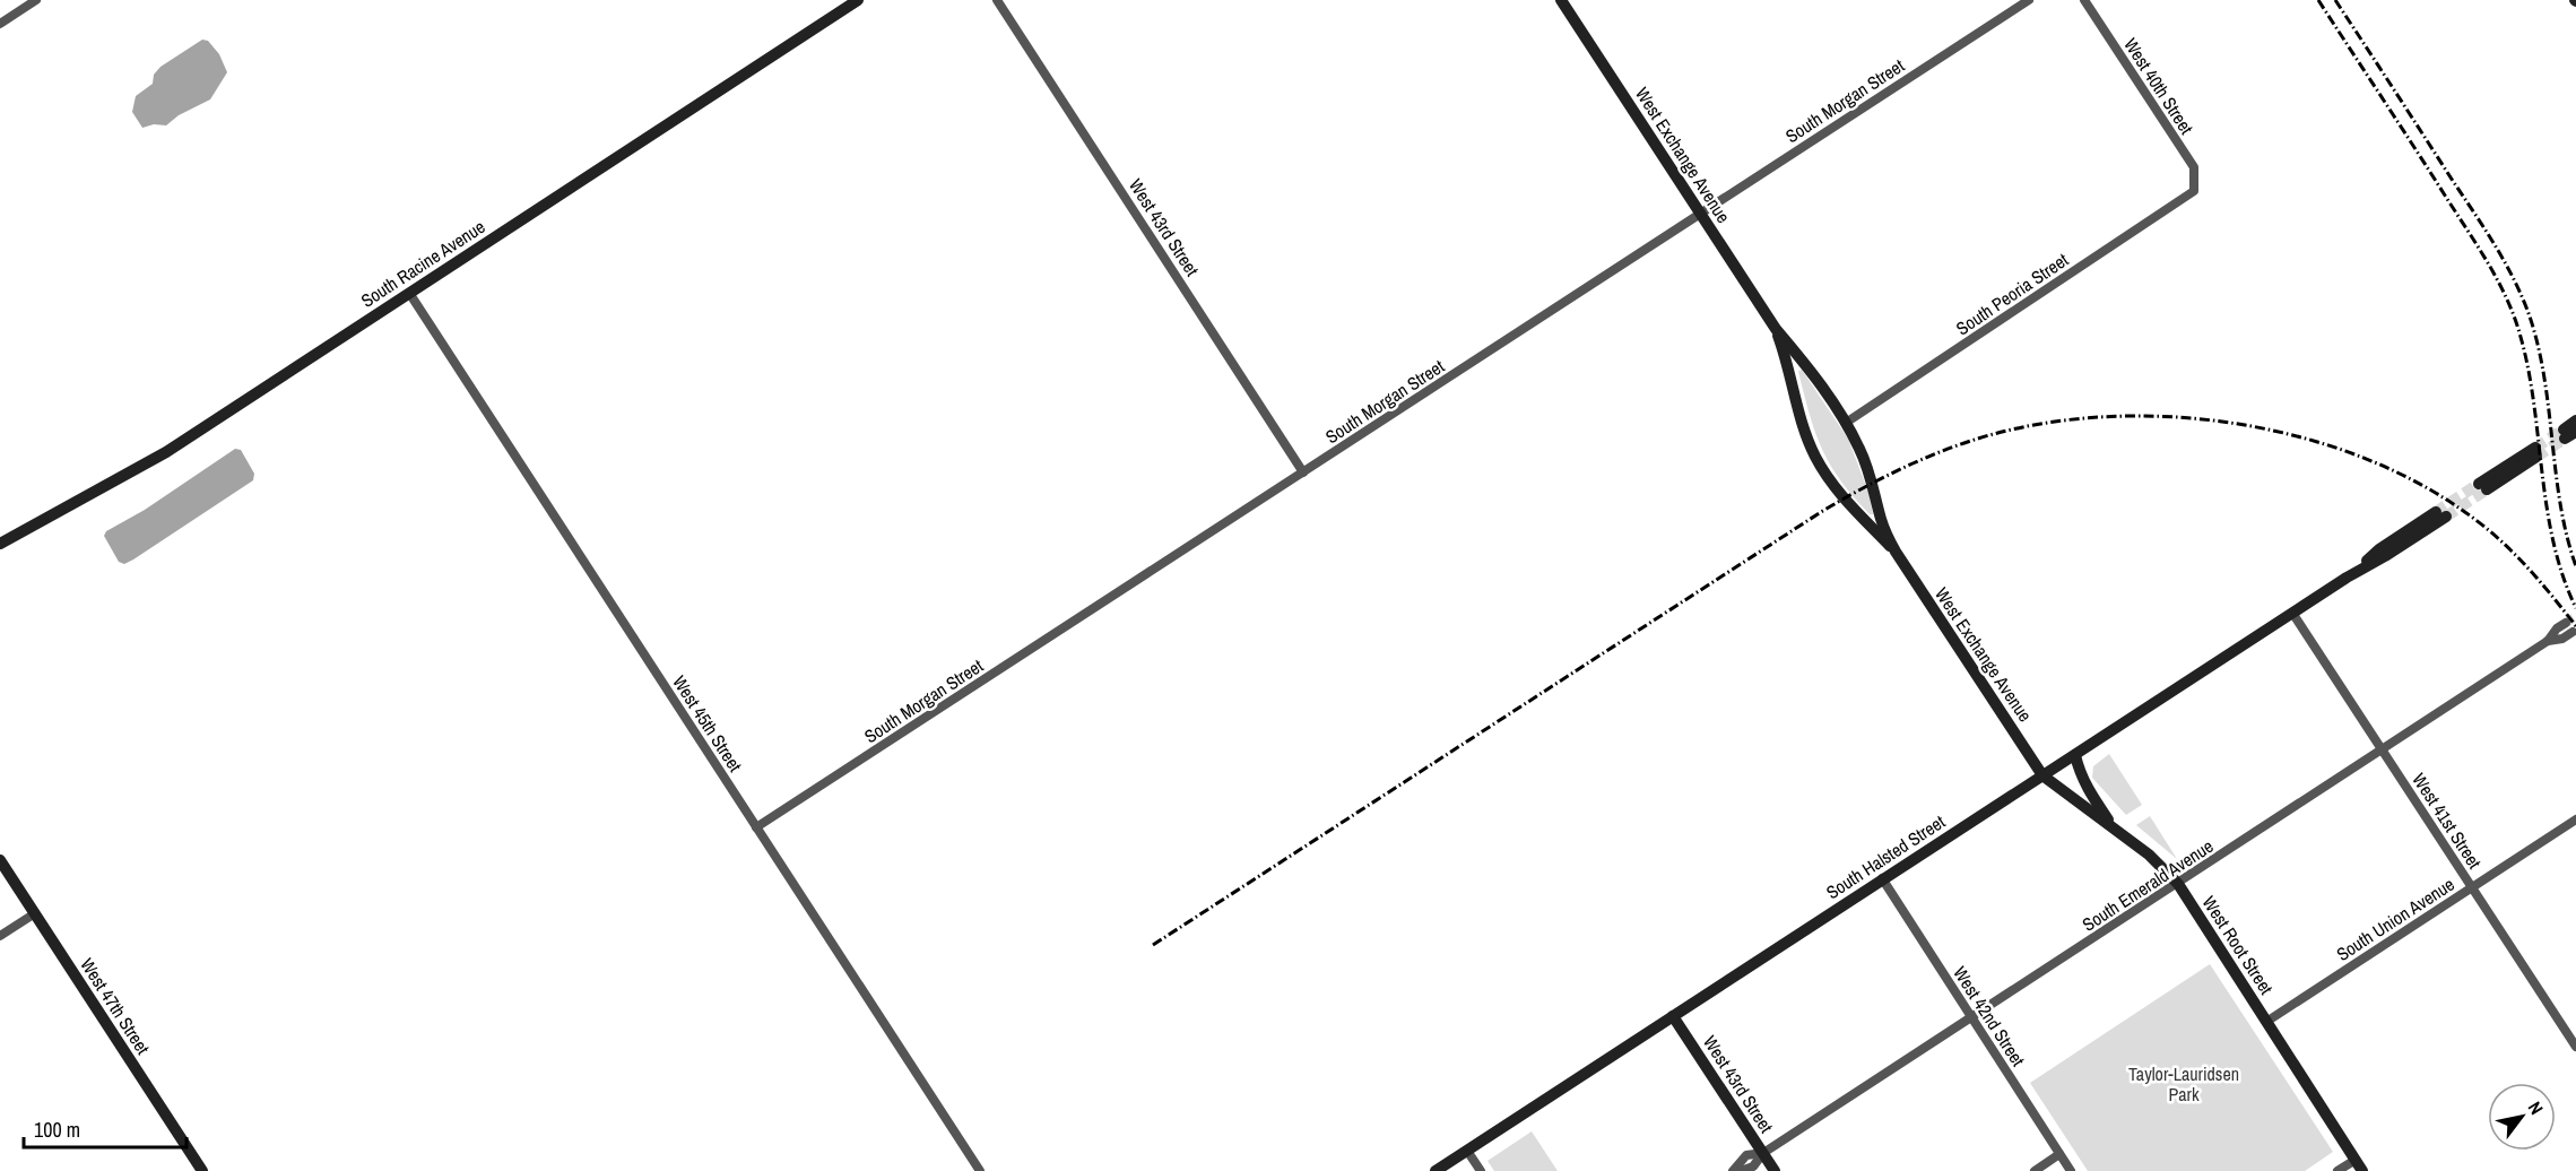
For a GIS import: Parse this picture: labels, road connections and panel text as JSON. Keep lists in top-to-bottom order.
{
  "streets": {
    "street": [
      "West 40th Street",
      "South Morgan Street",
      "West Exchange Avenue",
      "West 43rd Street",
      "South Racine Avenue",
      "South Peoria Street",
      "West 45th Street",
      "West 41st Street",
      "South Halsted Street",
      "South Emerald Avenue",
      "South Union Avenue",
      "West Root Street",
      "West 47th Street",
      "West 42nd Street"
    ]
  },
  "crossings": [
    ["West 40th Street", "South Peoria Street"],
    ["South Morgan Street", "West Exchange Avenue"],
    ["South Morgan Street", "West 43rd Street"],
    ["South Morgan Street", "West 45th Street"],
    ["West Exchange Avenue", "South Peoria Street"],
    ["West Exchange Avenue", "South Halsted Street"],
    ["West Exchange Avenue", "West Root Street"],
    ["West 43rd Street", "South Halsted Street"],
    ["West 43rd Street", "South Emerald Avenue"],
    ["South Racine Avenue", "West 45th Street"],
    ["West 41st Street", "South Halsted Street"],
    ["West 41st Street", "South Emerald Avenue"],
    ["West 41st Street", "South Union Avenue"],
    ["South Halsted Street", "West Root Street"],
    ["South Halsted Street", "West 42nd Street"],
    ["South Emerald Avenue", "West Root Street"],
    ["South Emerald Avenue", "West 42nd Street"],
    ["South Union Avenue", "West Root Street"]
  ],
  "parks": ["Taylor-Lauridsen Park"],
  "scale_bar": "100 m",
  "north": "top right"
}
